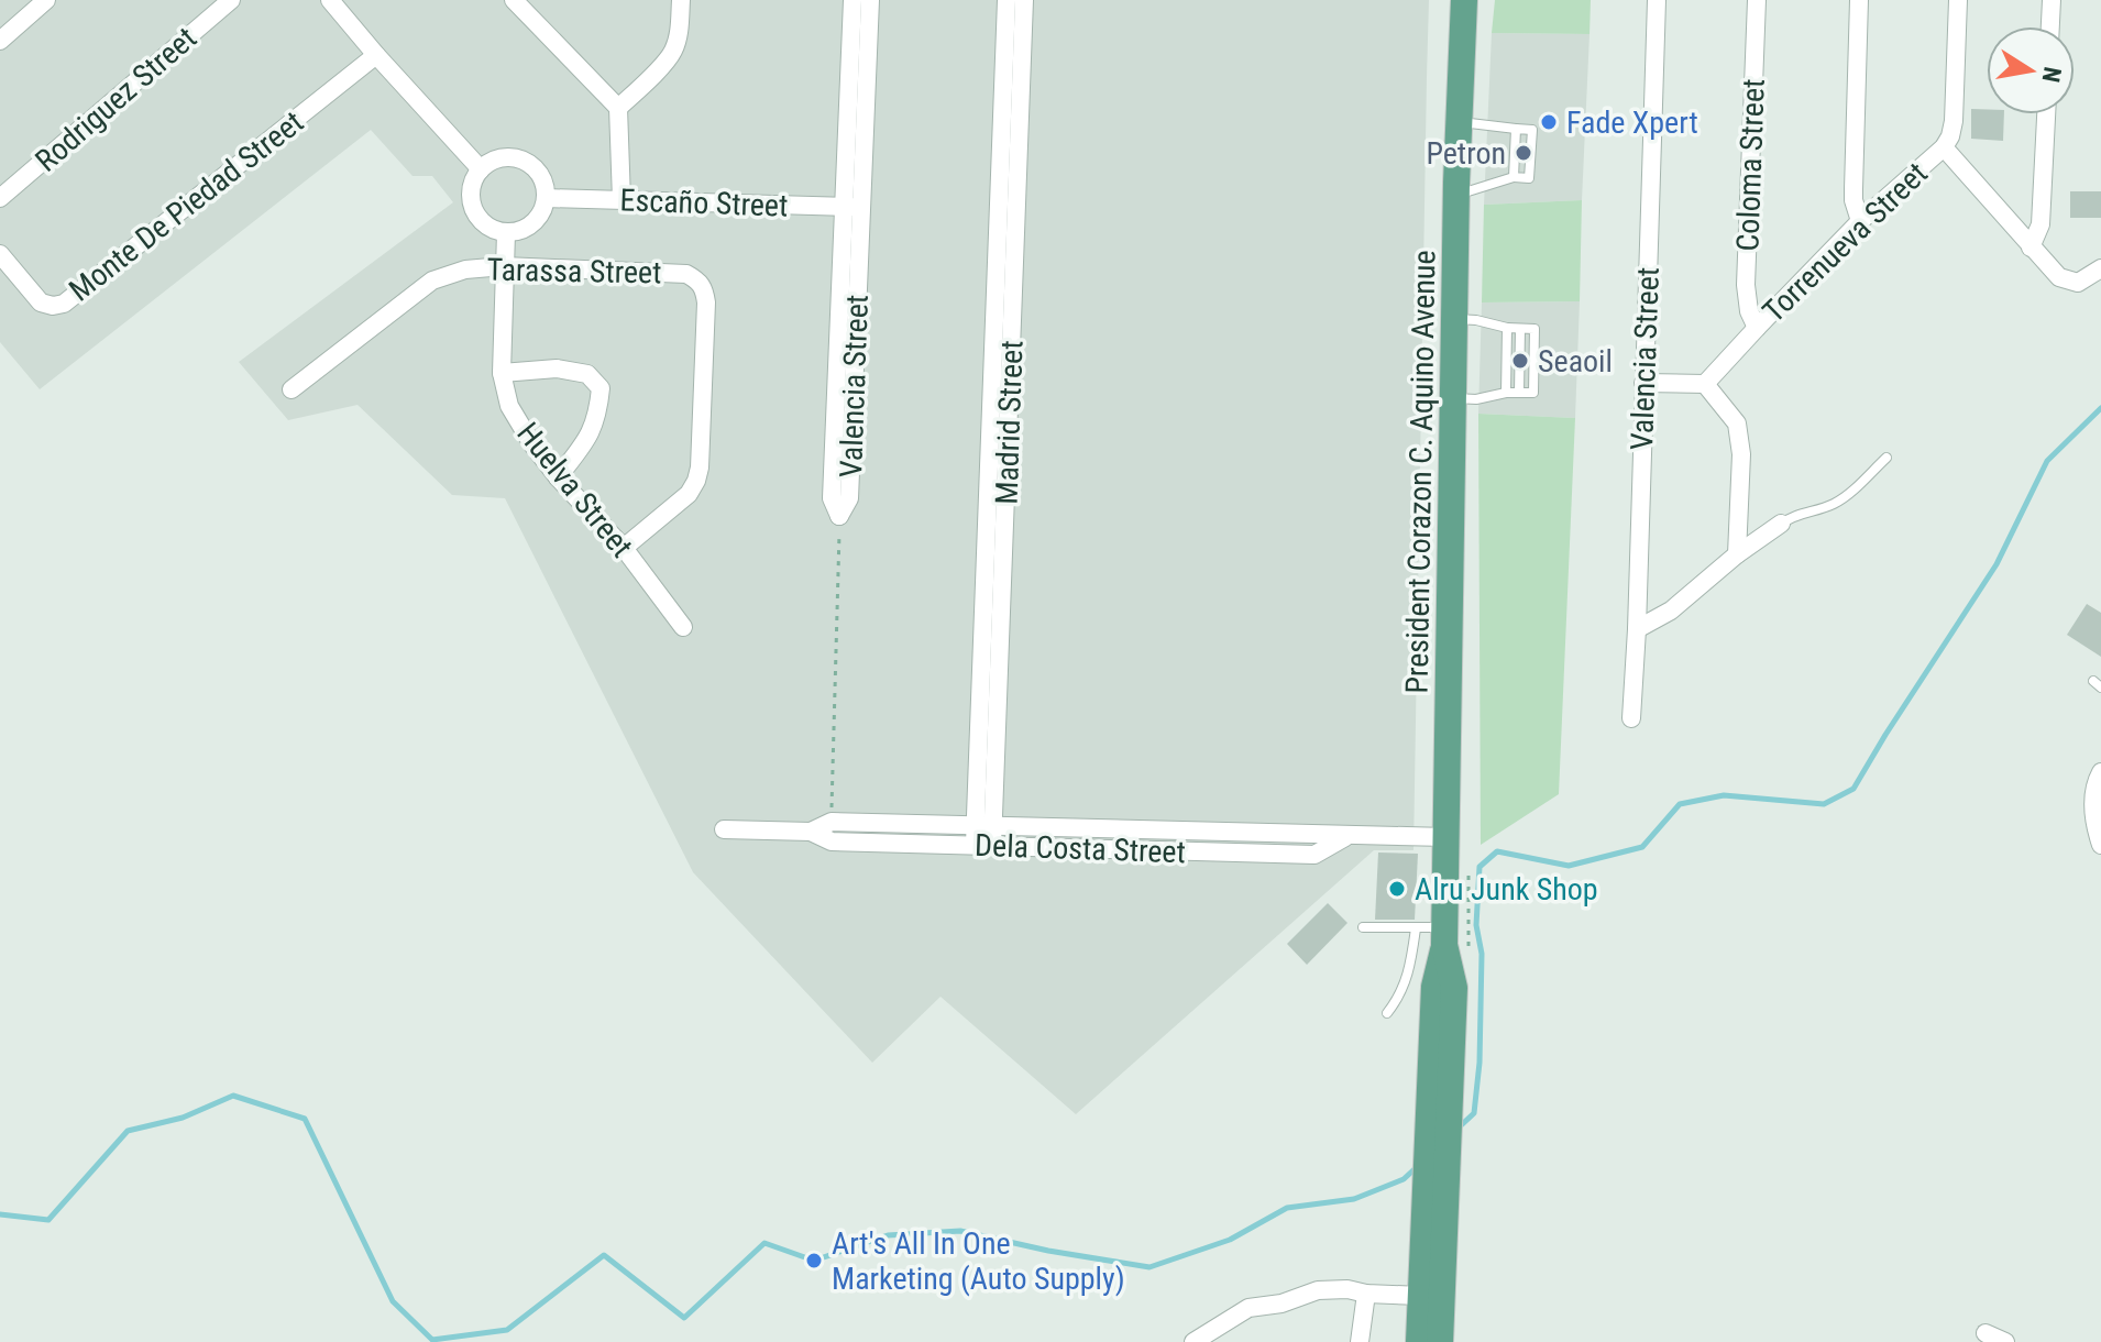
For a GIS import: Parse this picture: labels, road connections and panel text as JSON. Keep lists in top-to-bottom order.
{
  "streets": {
    "main road": ["President Corazon C. Aquino Avenue"],
    "street": [
      "Rodriguez Street",
      "Coloma Street",
      "Escaño Street",
      "Monte De Piedad Street",
      "Torrenueva Street",
      "Tarassa Street",
      "Valencia Street",
      "Madrid Street",
      "Huelva Street",
      "Dela Costa Street"
    ]
  },
  "crossings": [
    ["Coloma Street", "Torrenueva Street"],
    ["Escaño Street", "Valencia Street"],
    ["Escaño Street", "Huelva Street"],
    ["Tarassa Street", "Huelva Street"],
    ["Madrid Street", "Dela Costa Street"],
    ["President Corazon C. Aquino Avenue", "Dela Costa Street"]
  ],
  "places": [
    "Fade Xpert",
    "Petron",
    "Seaoil",
    "Alru Junk Shop",
    "Art's All In One Marketing (Auto Supply)"
  ],
  "north": "right"
}
